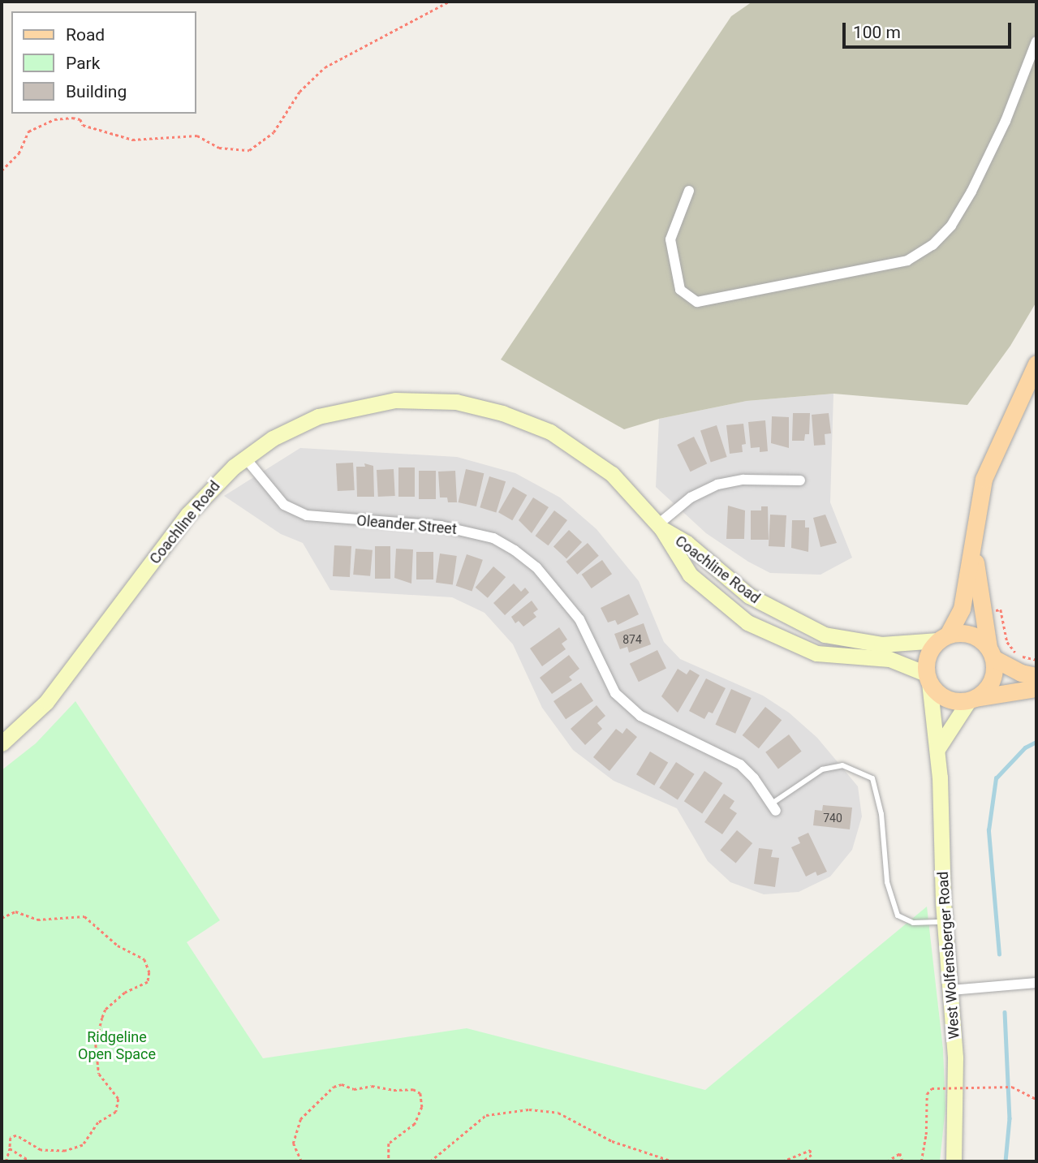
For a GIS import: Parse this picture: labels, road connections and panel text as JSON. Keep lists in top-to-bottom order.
{
  "streets": {
    "main road": ["Coachline Road", "West Wolfensberger Road"],
    "street": ["Oleander Street"]
  },
  "crossings": [
    ["Coachline Road", "Oleander Street"],
    ["Coachline Road", "West Wolfensberger Road"]
  ],
  "parks": ["Ridgeline Open Space"],
  "house_numbers": ["874", "740"],
  "legend": ["Road", "Park", "Building"],
  "scale_bar": "100 m"
}
